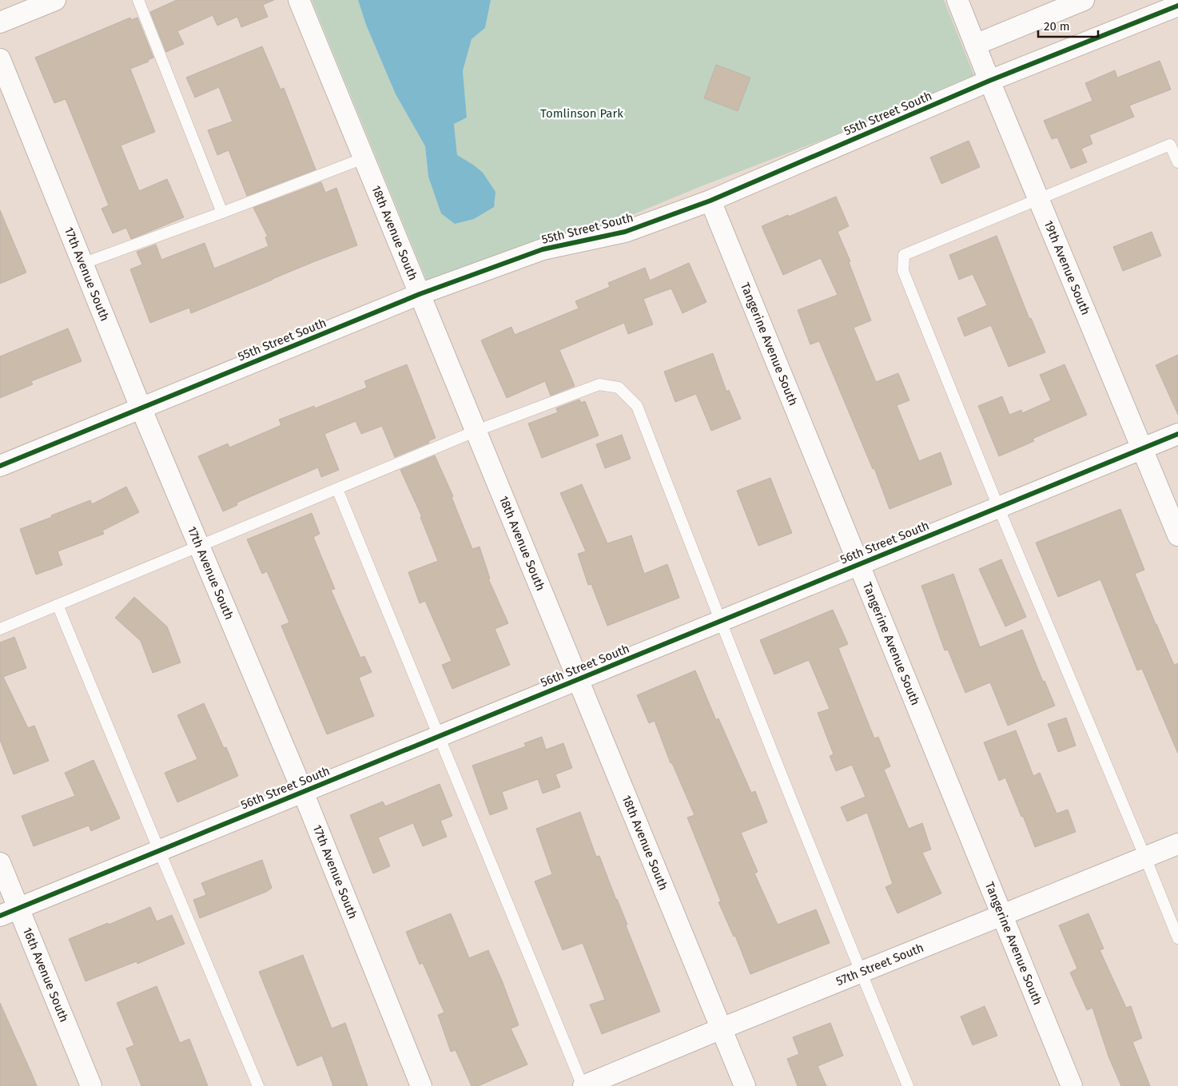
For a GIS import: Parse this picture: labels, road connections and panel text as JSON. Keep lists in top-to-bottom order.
{
  "streets": {
    "street": [
      "55th Street South",
      "18th Avenue South",
      "19th Avenue South",
      "17th Avenue South",
      "Tangerine Avenue South",
      "56th Street South",
      "57th Street South",
      "16th Avenue South"
    ]
  },
  "crossings": [
    ["55th Street South", "18th Avenue South"],
    ["55th Street South", "19th Avenue South"],
    ["55th Street South", "17th Avenue South"],
    ["55th Street South", "Tangerine Avenue South"],
    ["18th Avenue South", "56th Street South"],
    ["18th Avenue South", "57th Street South"],
    ["19th Avenue South", "56th Street South"],
    ["17th Avenue South", "56th Street South"],
    ["Tangerine Avenue South", "56th Street South"],
    ["Tangerine Avenue South", "57th Street South"],
    ["56th Street South", "16th Avenue South"]
  ],
  "parks": ["Tomlinson Park"],
  "scale_bar": "20 m"
}
